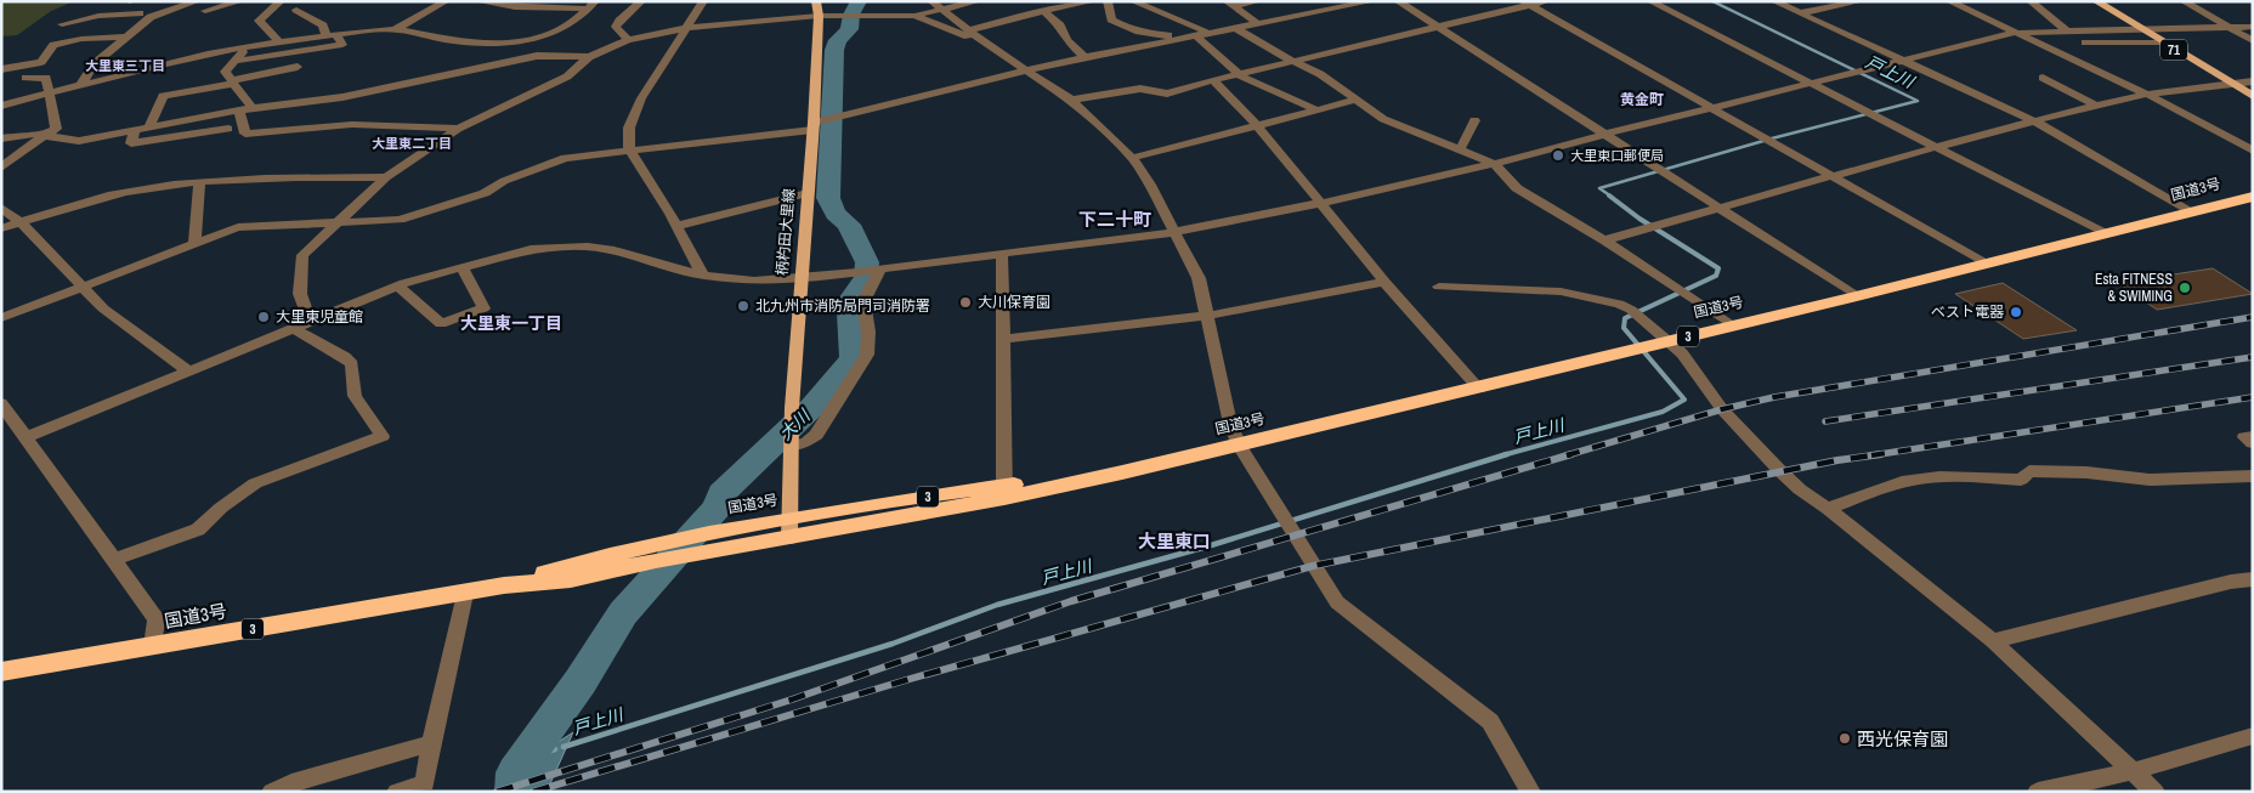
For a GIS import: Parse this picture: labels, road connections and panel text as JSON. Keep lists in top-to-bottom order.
{
  "streets": {
    "highway": ["国道3号", "3"],
    "main road": ["71", "柄杓田大里線"]
  },
  "crossings": [
    ["国道3号", "柄杓田大里線"]
  ],
  "districts": [
    "大里東三丁目",
    "黄金町",
    "大里東二丁目",
    "下二十町",
    "大里東一丁目",
    "大里東口"
  ],
  "water": ["戸上川", "大川"],
  "places": [
    "大里東口郵便局",
    "Esta FITNESS & SWIMING",
    "大川保育園",
    "北九州市消防局門司消防署",
    "ベスト電器",
    "大里東児童館",
    "西光保育園"
  ]
}
